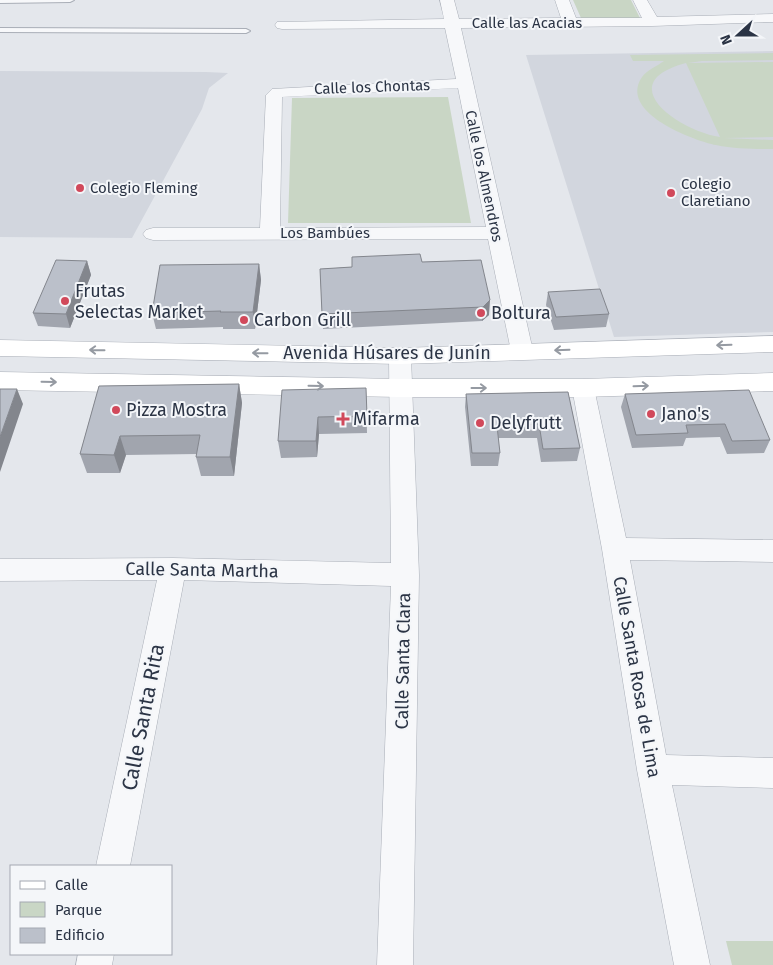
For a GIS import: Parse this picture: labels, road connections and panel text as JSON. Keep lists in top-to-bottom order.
{
  "streets": {
    "street": [
      "Calle las Acacias",
      "Calle los Chontas",
      "Calle los Almendros",
      "Los Bambúes",
      "Avenida Húsares de Junín",
      "Calle Santa Martha",
      "Calle Santa Clara",
      "Calle Santa Rosa de Lima",
      "Calle Santa Rita"
    ]
  },
  "crossings": [
    ["Calle las Acacias", "Calle los Almendros"],
    ["Calle los Chontas", "Calle los Almendros"],
    ["Calle los Chontas", "Los Bambúes"],
    ["Calle los Almendros", "Los Bambúes"],
    ["Calle los Almendros", "Avenida Húsares de Junín"],
    ["Avenida Húsares de Junín", "Calle Santa Clara"],
    ["Avenida Húsares de Junín", "Calle Santa Rosa de Lima"],
    ["Calle Santa Martha", "Calle Santa Clara"],
    ["Calle Santa Martha", "Calle Santa Rita"]
  ],
  "places": {
    "other": [
      "Colegio Fleming",
      "Colegio Claretiano",
      "Frutas Selectas Market",
      "Boltura",
      "Carbon Grill",
      "Pizza Mostra",
      "Jano's",
      "Delyfrutt"
    ],
    "health": ["Mifarma"]
  },
  "legend": ["Calle", "Parque", "Edificio"],
  "north": "left"
}
